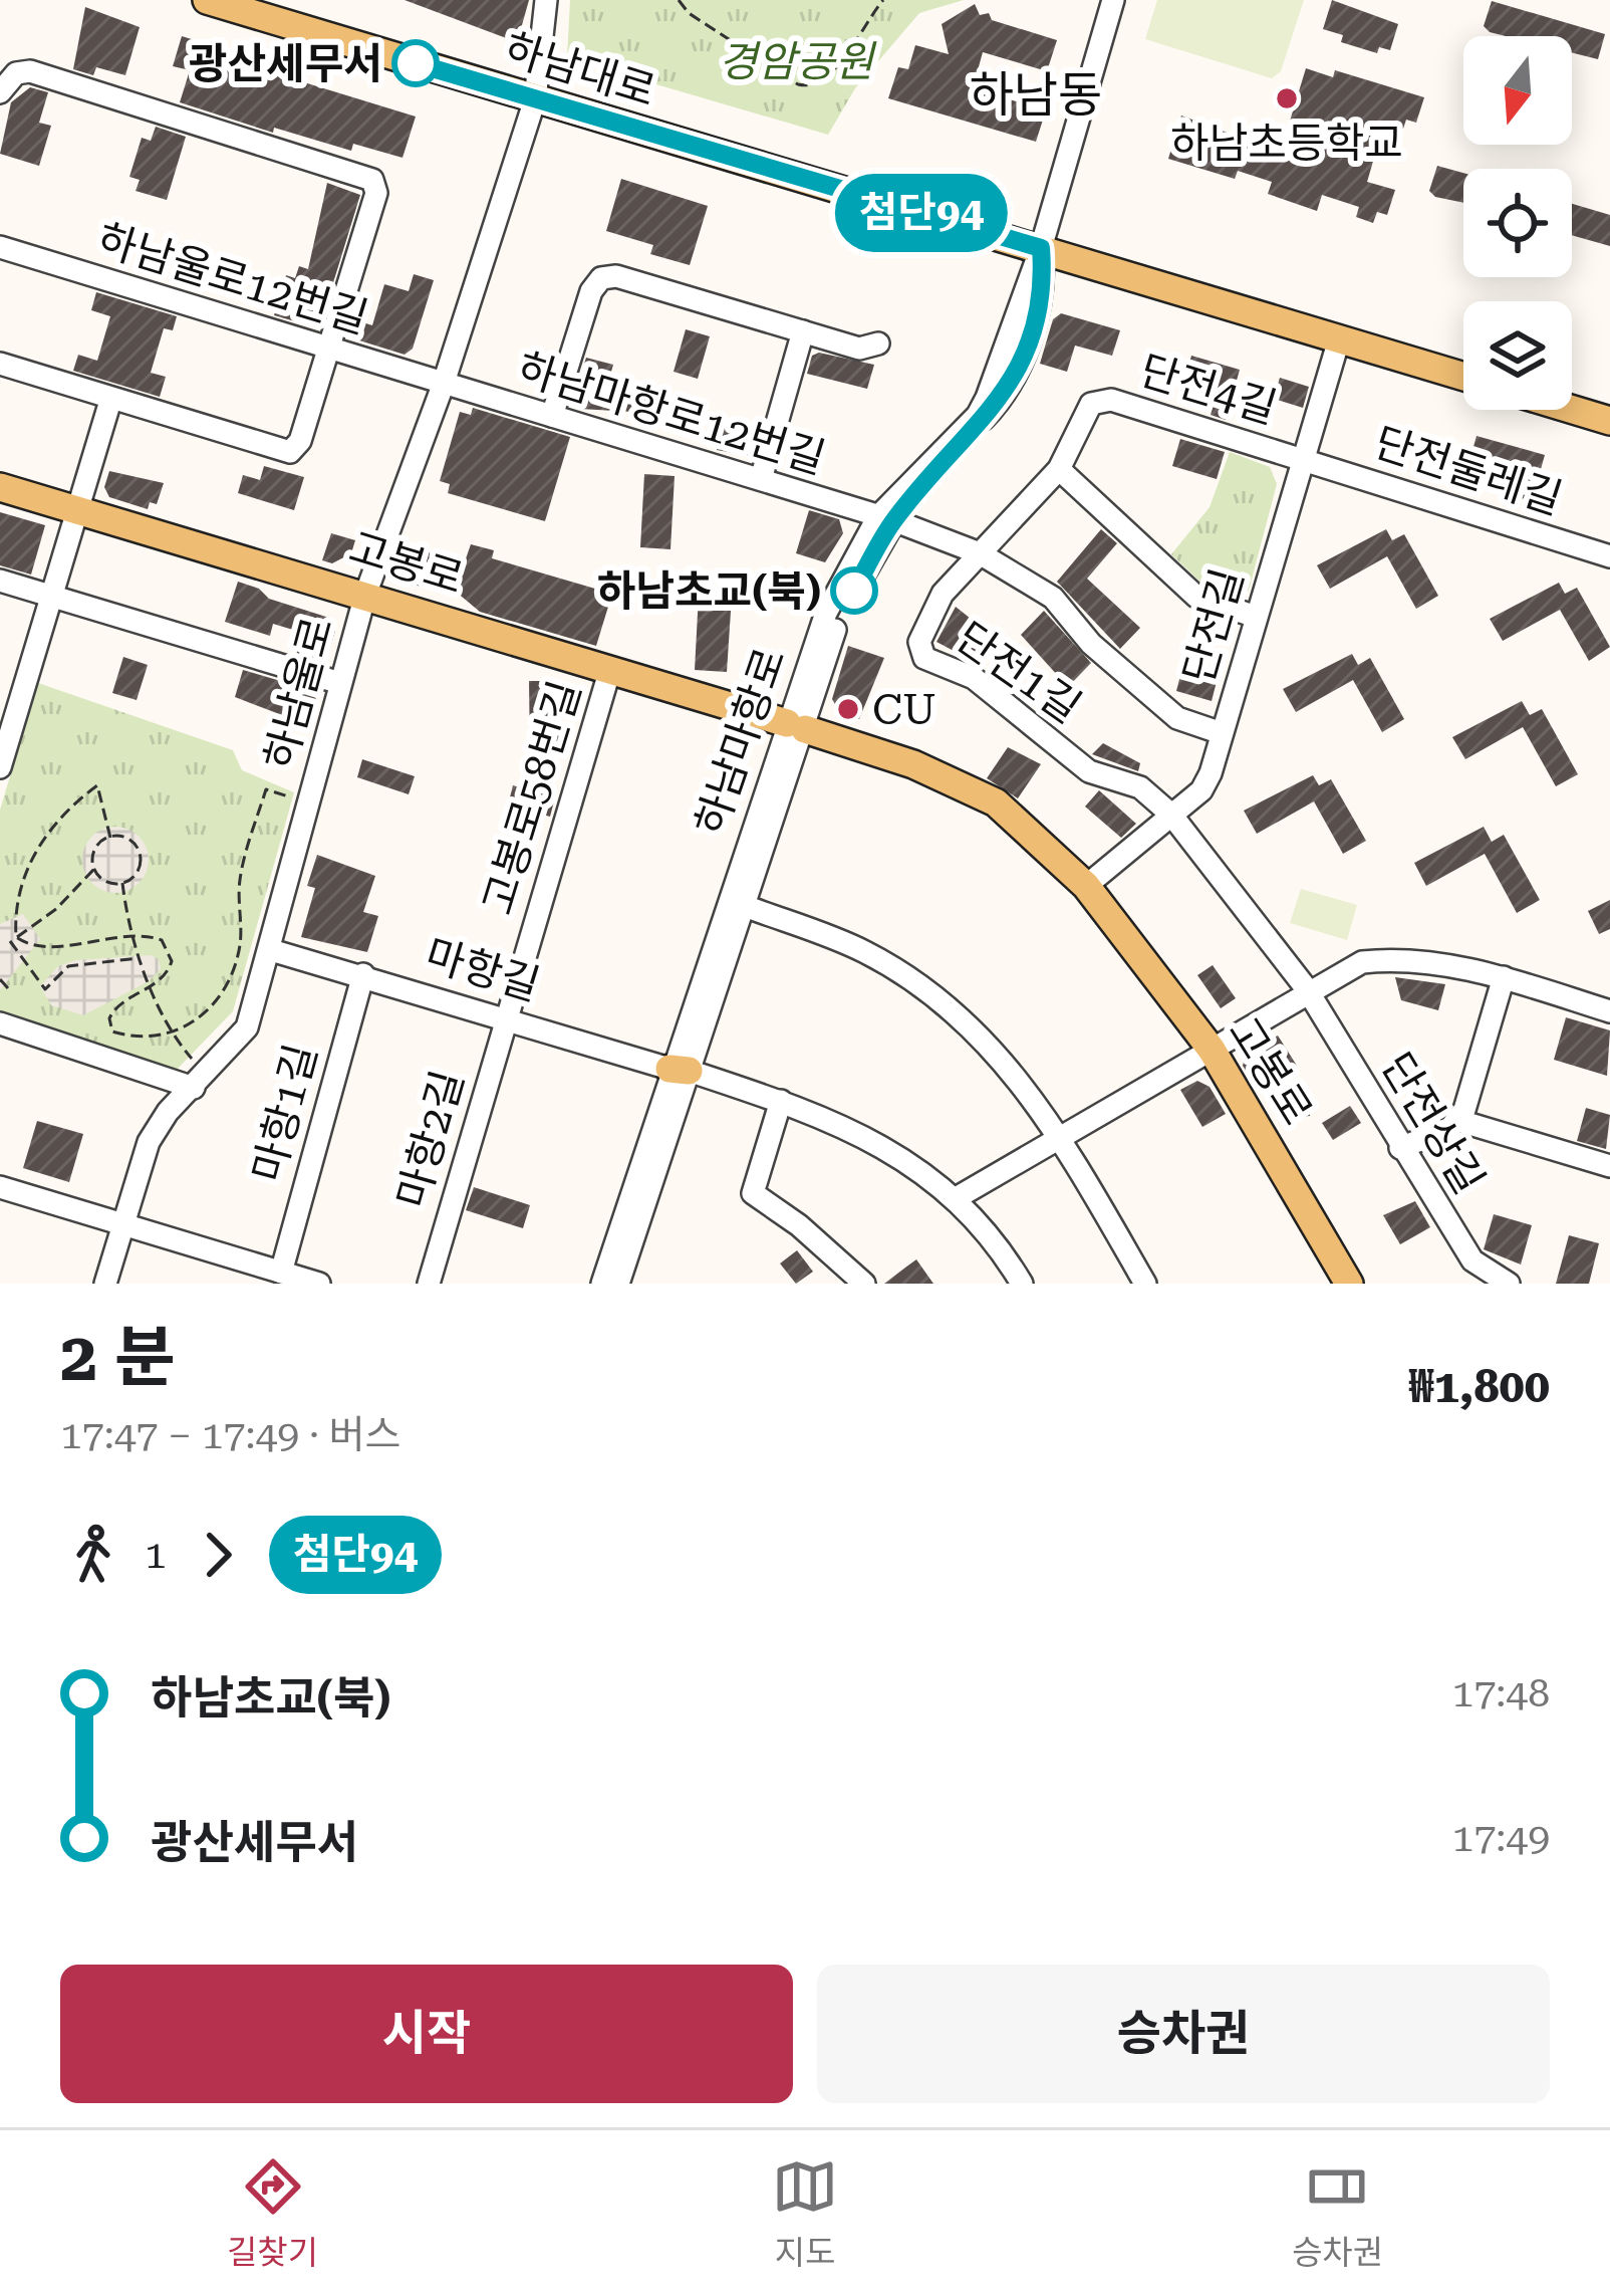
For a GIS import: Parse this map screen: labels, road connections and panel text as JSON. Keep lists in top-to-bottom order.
{
  "streets": {
    "main road": ["하남대로", "고봉로"],
    "street": [
      "하남울로12번길",
      "단전4길",
      "하남마항로12번길",
      "단전둘레길",
      "단전길",
      "단전1길",
      "하남울로",
      "하남마항로",
      "고봉로58번길",
      "마항길",
      "마항1길",
      "단전상길",
      "마항2길"
    ]
  },
  "crossings": [
    ["하남대로", "단전길"],
    ["하남대로", "하남울로"],
    ["하남대로", "하남마항로"],
    ["하남울로12번길", "하남마항로12번길"],
    ["하남울로12번길", "하남울로"],
    ["단전4길", "단전둘레길"],
    ["단전4길", "단전길"],
    ["하남마항로12번길", "단전길"],
    ["하남마항로12번길", "단전1길"],
    ["하남마항로12번길", "하남울로"],
    ["하남마항로12번길", "하남마항로"],
    ["단전둘레길", "단전길"],
    ["고봉로", "단전길"],
    ["고봉로", "하남울로"],
    ["고봉로", "하남마항로"],
    ["고봉로", "고봉로58번길"],
    ["단전길", "단전1길"],
    ["단전길", "단전상길"],
    ["단전1길", "단전상길"],
    ["하남울로", "마항길"],
    ["하남마항로", "마항길"],
    ["고봉로58번길", "마항길"],
    ["고봉로58번길", "마항2길"],
    ["마항길", "마항1길"],
    ["마항길", "마항2길"]
  ],
  "districts": ["하남동"],
  "parks": ["경암공원"],
  "places": [
    "광산세무서",
    "하남초등학교",
    "하남초교(북)",
    "CU"
  ],
  "lines": ["bus line 첨단94"],
  "north": "bottom",
  "page": {
    "on_map": "첨단94",
    "heading": ["2 분", "17:47 – 17:49 · 버스", "₩1,800"],
    "legs": ["1", "첨단94"],
    "list": [
      {
        "name": "하남초교(북)",
        "value": "17:48"
      },
      {
        "name": "광산세무서",
        "value": "17:49"
      }
    ],
    "buttons": ["시작", "승차권"],
    "tabs": ["길찾기", "지도", "승차권"]
  }
}
